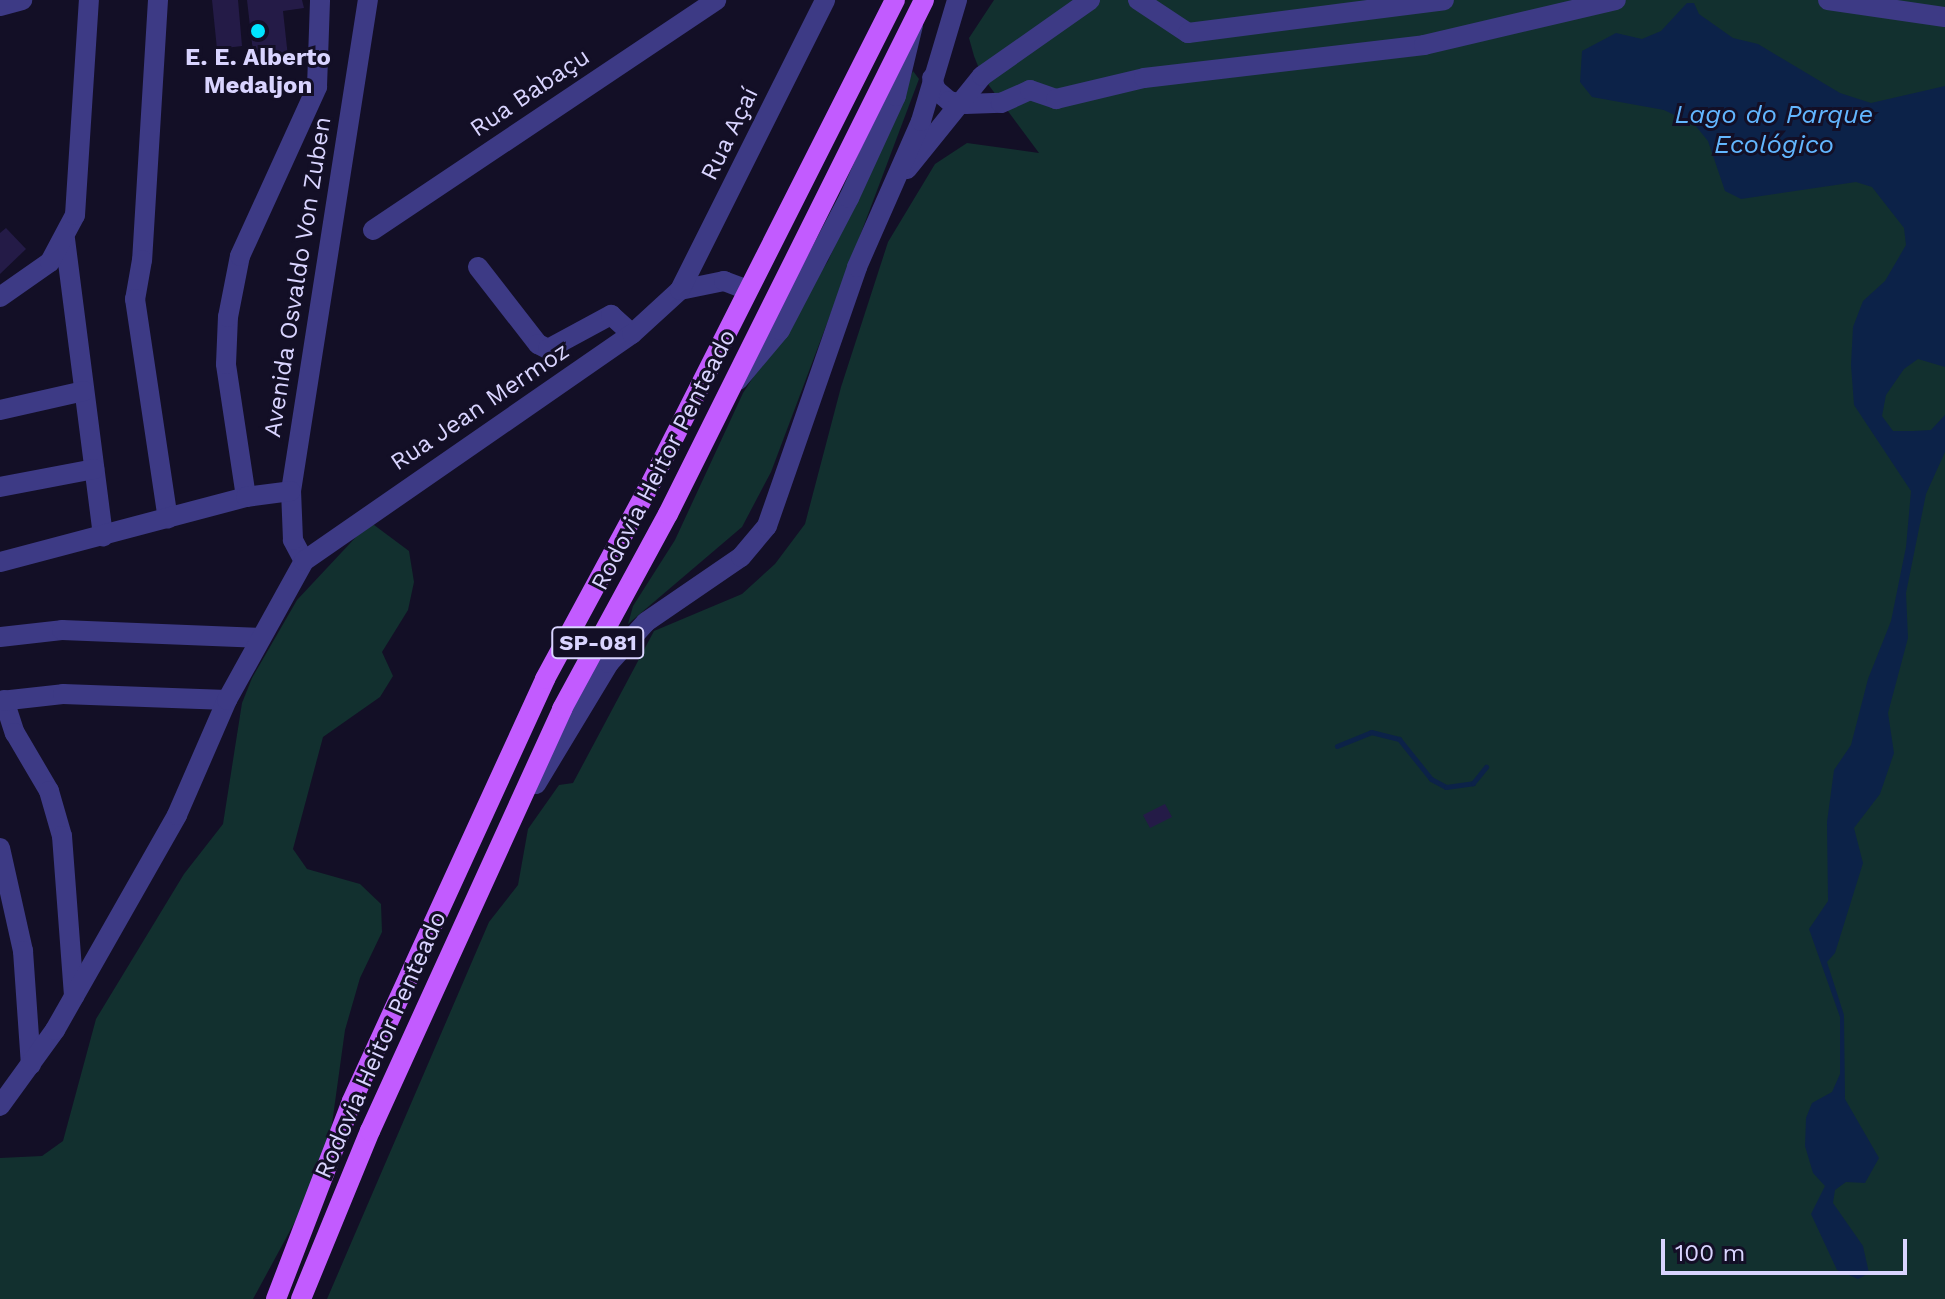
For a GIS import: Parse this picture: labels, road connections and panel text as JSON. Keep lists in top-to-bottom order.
{
  "streets": {
    "main road": ["Rodovia Heitor Penteado", "SP-081"],
    "street": [
      "Rua Babaçu",
      "Rua Açaí",
      "Avenida Osvaldo Von Zuben",
      "Rua Jean Mermoz"
    ]
  },
  "crossings": [
    ["Rua Açaí", "Rua Jean Mermoz"],
    ["Avenida Osvaldo Von Zuben", "Rua Jean Mermoz"]
  ],
  "water": ["Lago do Parque Ecológico"],
  "places": ["E. E. Alberto Medaljon"],
  "scale_bar": "100 m"
}
